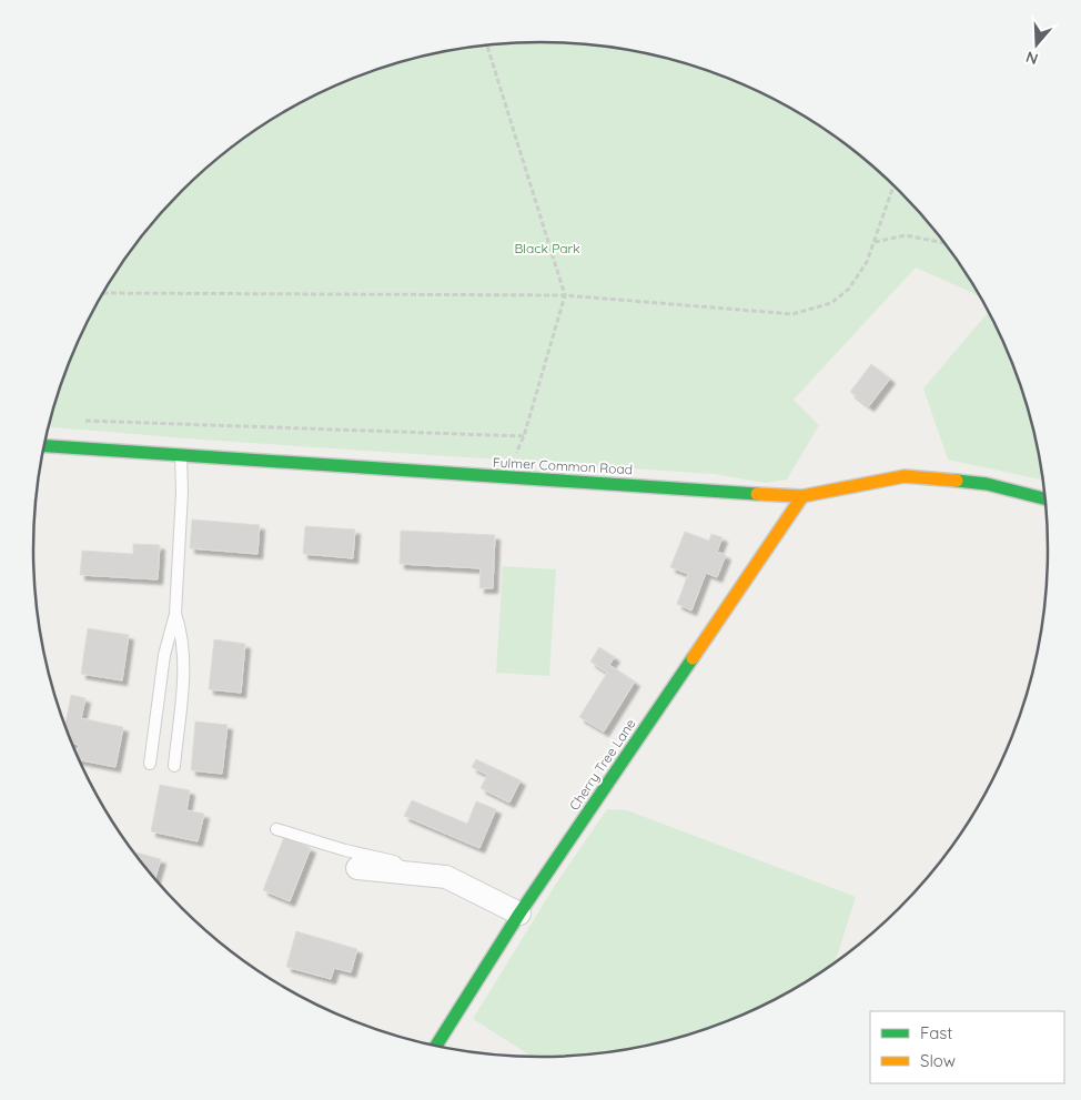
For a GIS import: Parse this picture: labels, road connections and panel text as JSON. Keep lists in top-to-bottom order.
{
  "streets": {
    "street": ["Fulmer Common Road", "Cherry Tree Lane"]
  },
  "crossings": [
    ["Fulmer Common Road", "Cherry Tree Lane"]
  ],
  "parks": ["Black Park"],
  "legend": ["Fast", "Slow"],
  "north": "bottom"
}
